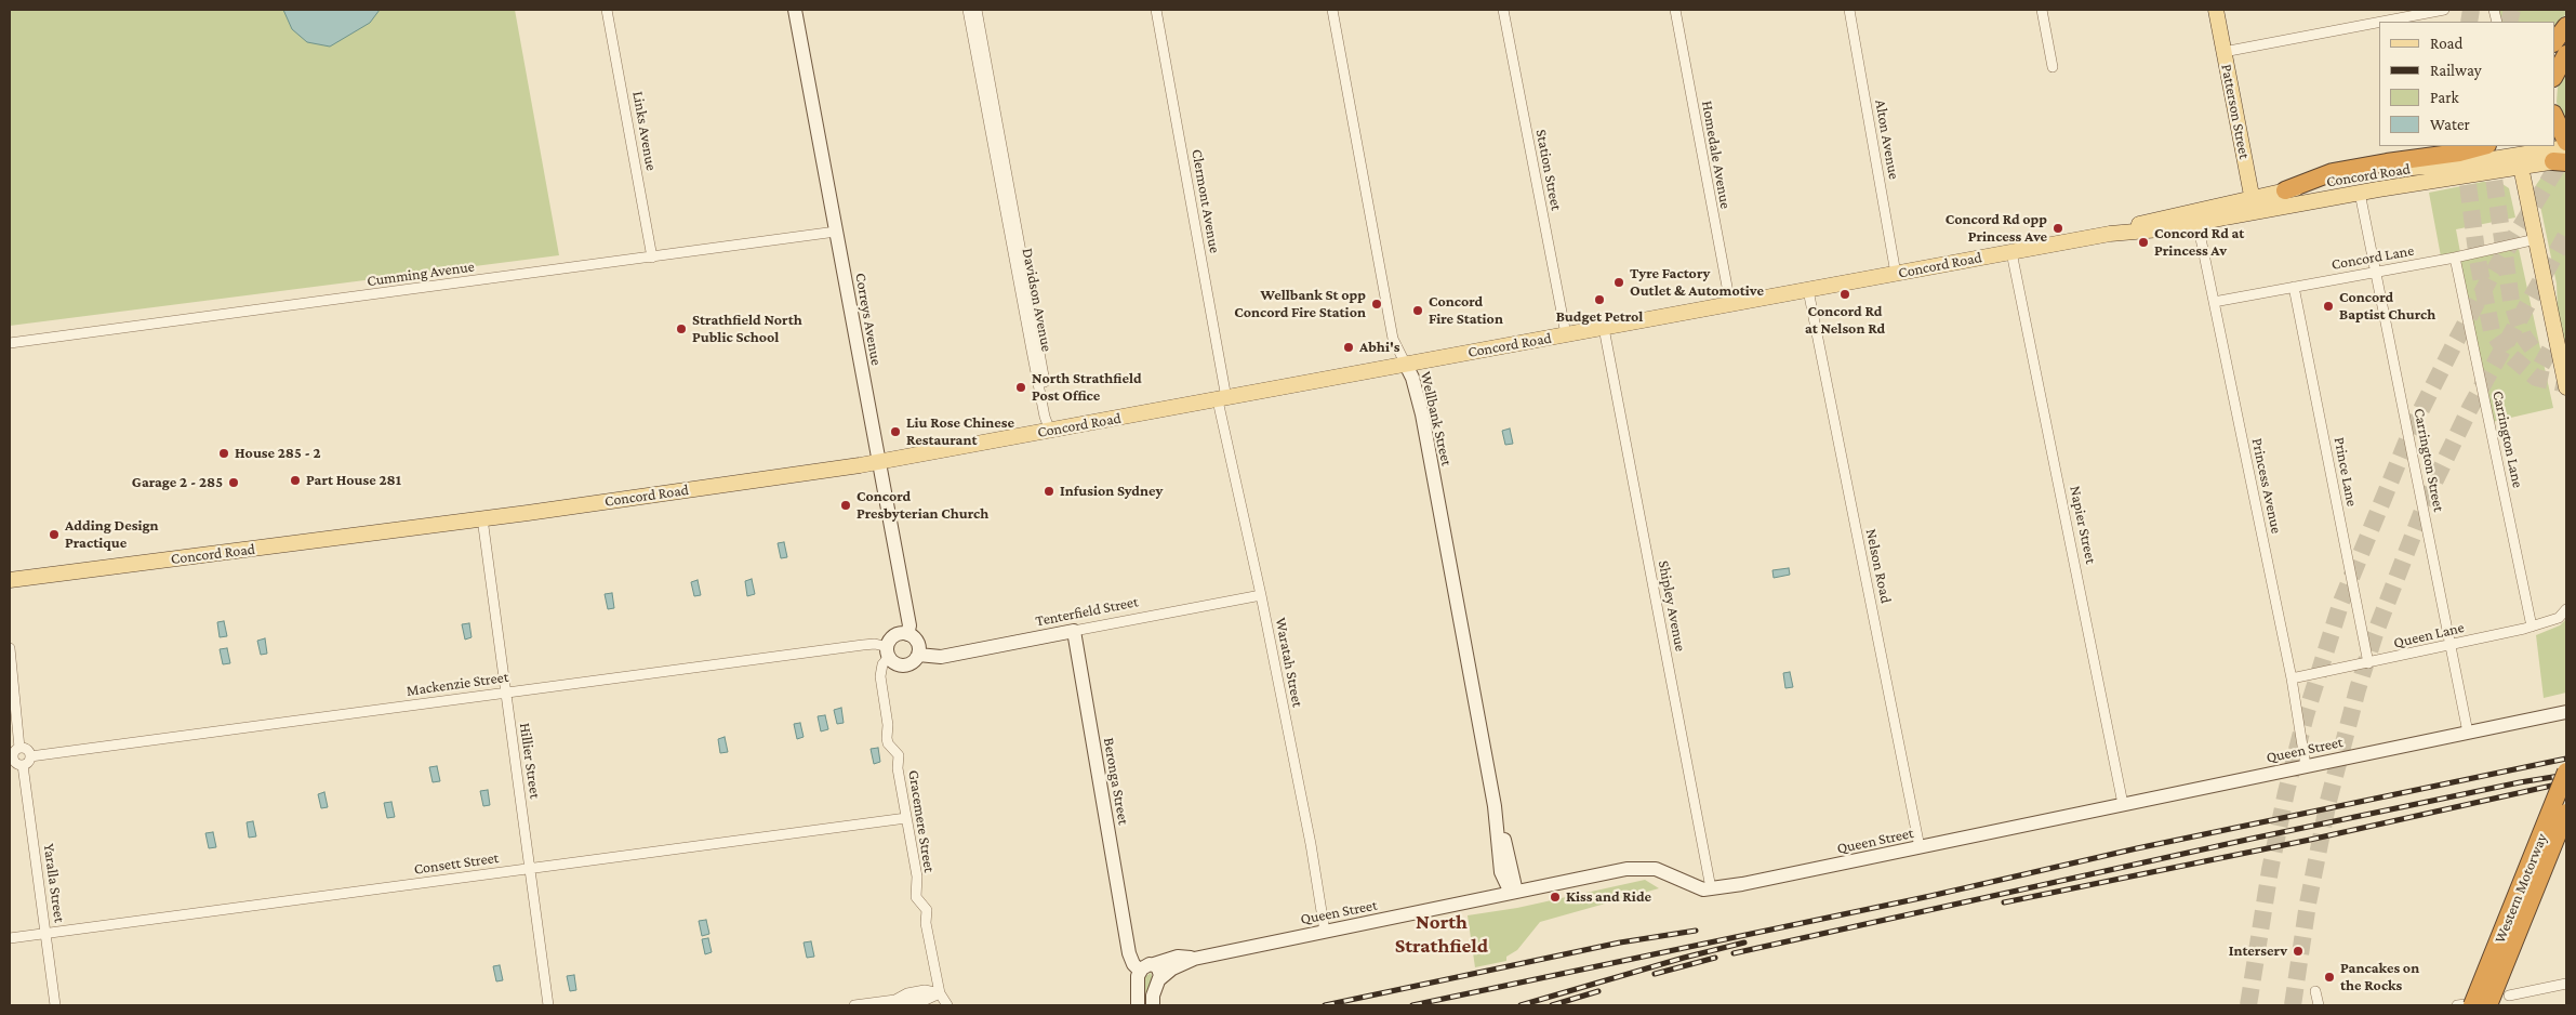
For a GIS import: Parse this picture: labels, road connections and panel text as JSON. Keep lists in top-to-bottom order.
{
  "streets": {
    "highway": ["Western Motorway"],
    "main road": ["Patterson Street", "Concord Road"],
    "street": [
      "Links Avenue",
      "Alton Avenue",
      "Homedale Avenue",
      "Station Street",
      "Clermont Avenue",
      "Concord Lane",
      "Cumming Avenue",
      "Davidson Avenue",
      "Correys Avenue",
      "Wellbank Street",
      "Carrington Lane",
      "Carrington Street",
      "Prince Lane",
      "Princess Avenue",
      "Napier Street",
      "Nelson Road",
      "Shipley Avenue",
      "Tenterfield Street",
      "Queen Lane",
      "Waratah Street",
      "Mackenzie Street",
      "Queen Street",
      "Hillier Street",
      "Beronga Street",
      "Gracemere Street",
      "Consett Street",
      "Yaralla Street"
    ]
  },
  "crossings": [
    ["Patterson Street", "Concord Road"],
    ["Links Avenue", "Cumming Avenue"],
    ["Alton Avenue", "Concord Road"],
    ["Homedale Avenue", "Concord Road"],
    ["Station Street", "Concord Road"],
    ["Concord Road", "Clermont Avenue"],
    ["Concord Road", "Davidson Avenue"],
    ["Concord Road", "Correys Avenue"],
    ["Concord Road", "Wellbank Street"],
    ["Concord Road", "Carrington Street"],
    ["Concord Road", "Princess Avenue"],
    ["Concord Road", "Napier Street"],
    ["Concord Road", "Nelson Road"],
    ["Concord Road", "Shipley Avenue"],
    ["Concord Road", "Waratah Street"],
    ["Concord Road", "Hillier Street"],
    ["Clermont Avenue", "Waratah Street"],
    ["Concord Lane", "Carrington Lane"],
    ["Concord Lane", "Carrington Street"],
    ["Concord Lane", "Prince Lane"],
    ["Concord Lane", "Princess Avenue"],
    ["Cumming Avenue", "Correys Avenue"],
    ["Correys Avenue", "Tenterfield Street"],
    ["Correys Avenue", "Mackenzie Street"],
    ["Correys Avenue", "Gracemere Street"],
    ["Wellbank Street", "Queen Street"],
    ["Carrington Lane", "Queen Lane"],
    ["Carrington Street", "Queen Lane"],
    ["Carrington Street", "Queen Street"],
    ["Prince Lane", "Queen Lane"],
    ["Princess Avenue", "Queen Lane"],
    ["Princess Avenue", "Queen Street"],
    ["Napier Street", "Queen Street"],
    ["Nelson Road", "Queen Street"],
    ["Shipley Avenue", "Queen Street"],
    ["Tenterfield Street", "Waratah Street"],
    ["Tenterfield Street", "Mackenzie Street"],
    ["Tenterfield Street", "Beronga Street"],
    ["Tenterfield Street", "Gracemere Street"],
    ["Waratah Street", "Queen Street"],
    ["Mackenzie Street", "Hillier Street"],
    ["Mackenzie Street", "Gracemere Street"],
    ["Mackenzie Street", "Yaralla Street"],
    ["Queen Street", "Beronga Street"],
    ["Hillier Street", "Consett Street"],
    ["Gracemere Street", "Consett Street"],
    ["Consett Street", "Yaralla Street"]
  ],
  "districts": ["North Strathfield"],
  "places": [
    "Concord Rd opp Princess Ave",
    "Concord Rd at Princess Av",
    "Tyre Factory Outlet & Automotive",
    "Concord Rd at Nelson Rd",
    "Budget Petrol",
    "Wellbank St opp Concord Fire Station",
    "Concord Baptist Church",
    "Concord Fire Station",
    "Strathfield North Public School",
    "Abhi's",
    "North Strathfield Post Office",
    "Liu Rose Chinese Restaurant",
    "House 285 - 2",
    "Part House 281",
    "Garage 2 - 285",
    "Infusion Sydney",
    "Concord Presbyterian Church",
    "Adding Design Practique",
    "Kiss and Ride",
    "Interserv",
    "Pancakes on the Rocks"
  ],
  "legend": [
    "Road",
    "Railway",
    "Park",
    "Water"
  ]
}
